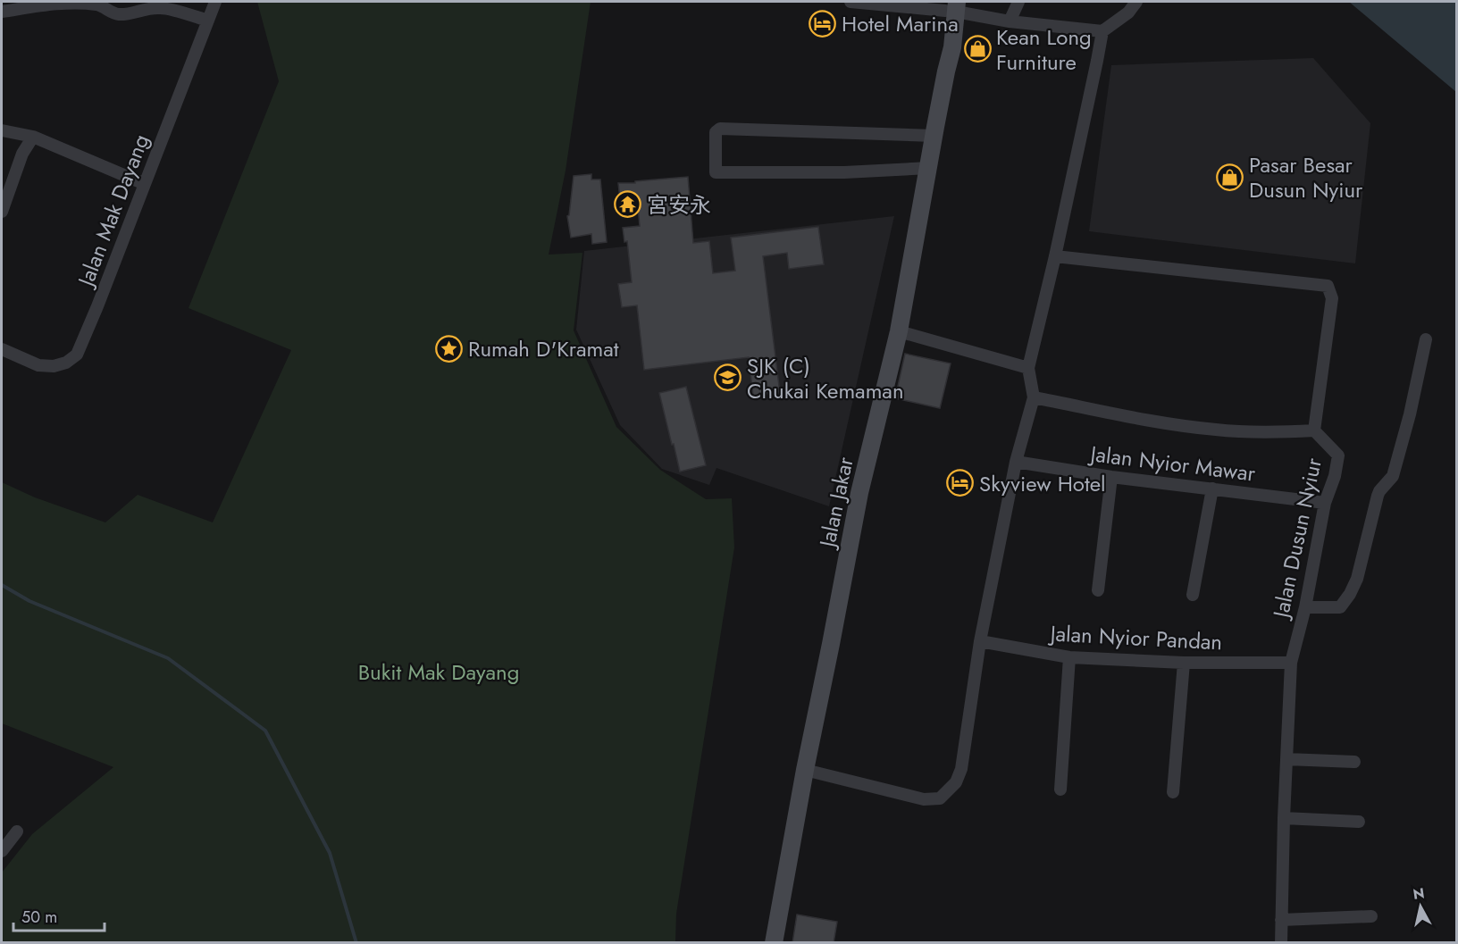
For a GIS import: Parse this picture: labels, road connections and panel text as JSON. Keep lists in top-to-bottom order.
{
  "streets": {
    "main road": ["Jalan Jakar"],
    "street": [
      "Jalan Mak Dayang",
      "Jalan Nyior Mawar",
      "Jalan Dusun Nyiur",
      "Jalan Nyior Pandan"
    ]
  },
  "crossings": [
    ["Jalan Nyior Mawar", "Jalan Dusun Nyiur"],
    ["Jalan Dusun Nyiur", "Jalan Nyior Pandan"]
  ],
  "parks": ["Bukit Mak Dayang"],
  "places": {
    "hotel": ["Hotel Marina", "Skyview Hotel"],
    "shop": ["Kean Long Furniture", "Pasar Besar Dusun Nyiur"],
    "temple": ["宮安永"],
    "place": ["Rumah D'Kramat"],
    "school or university": ["SJK (C) Chukai Kemaman"]
  },
  "scale_bar": "50 m",
  "north": "top"
}
